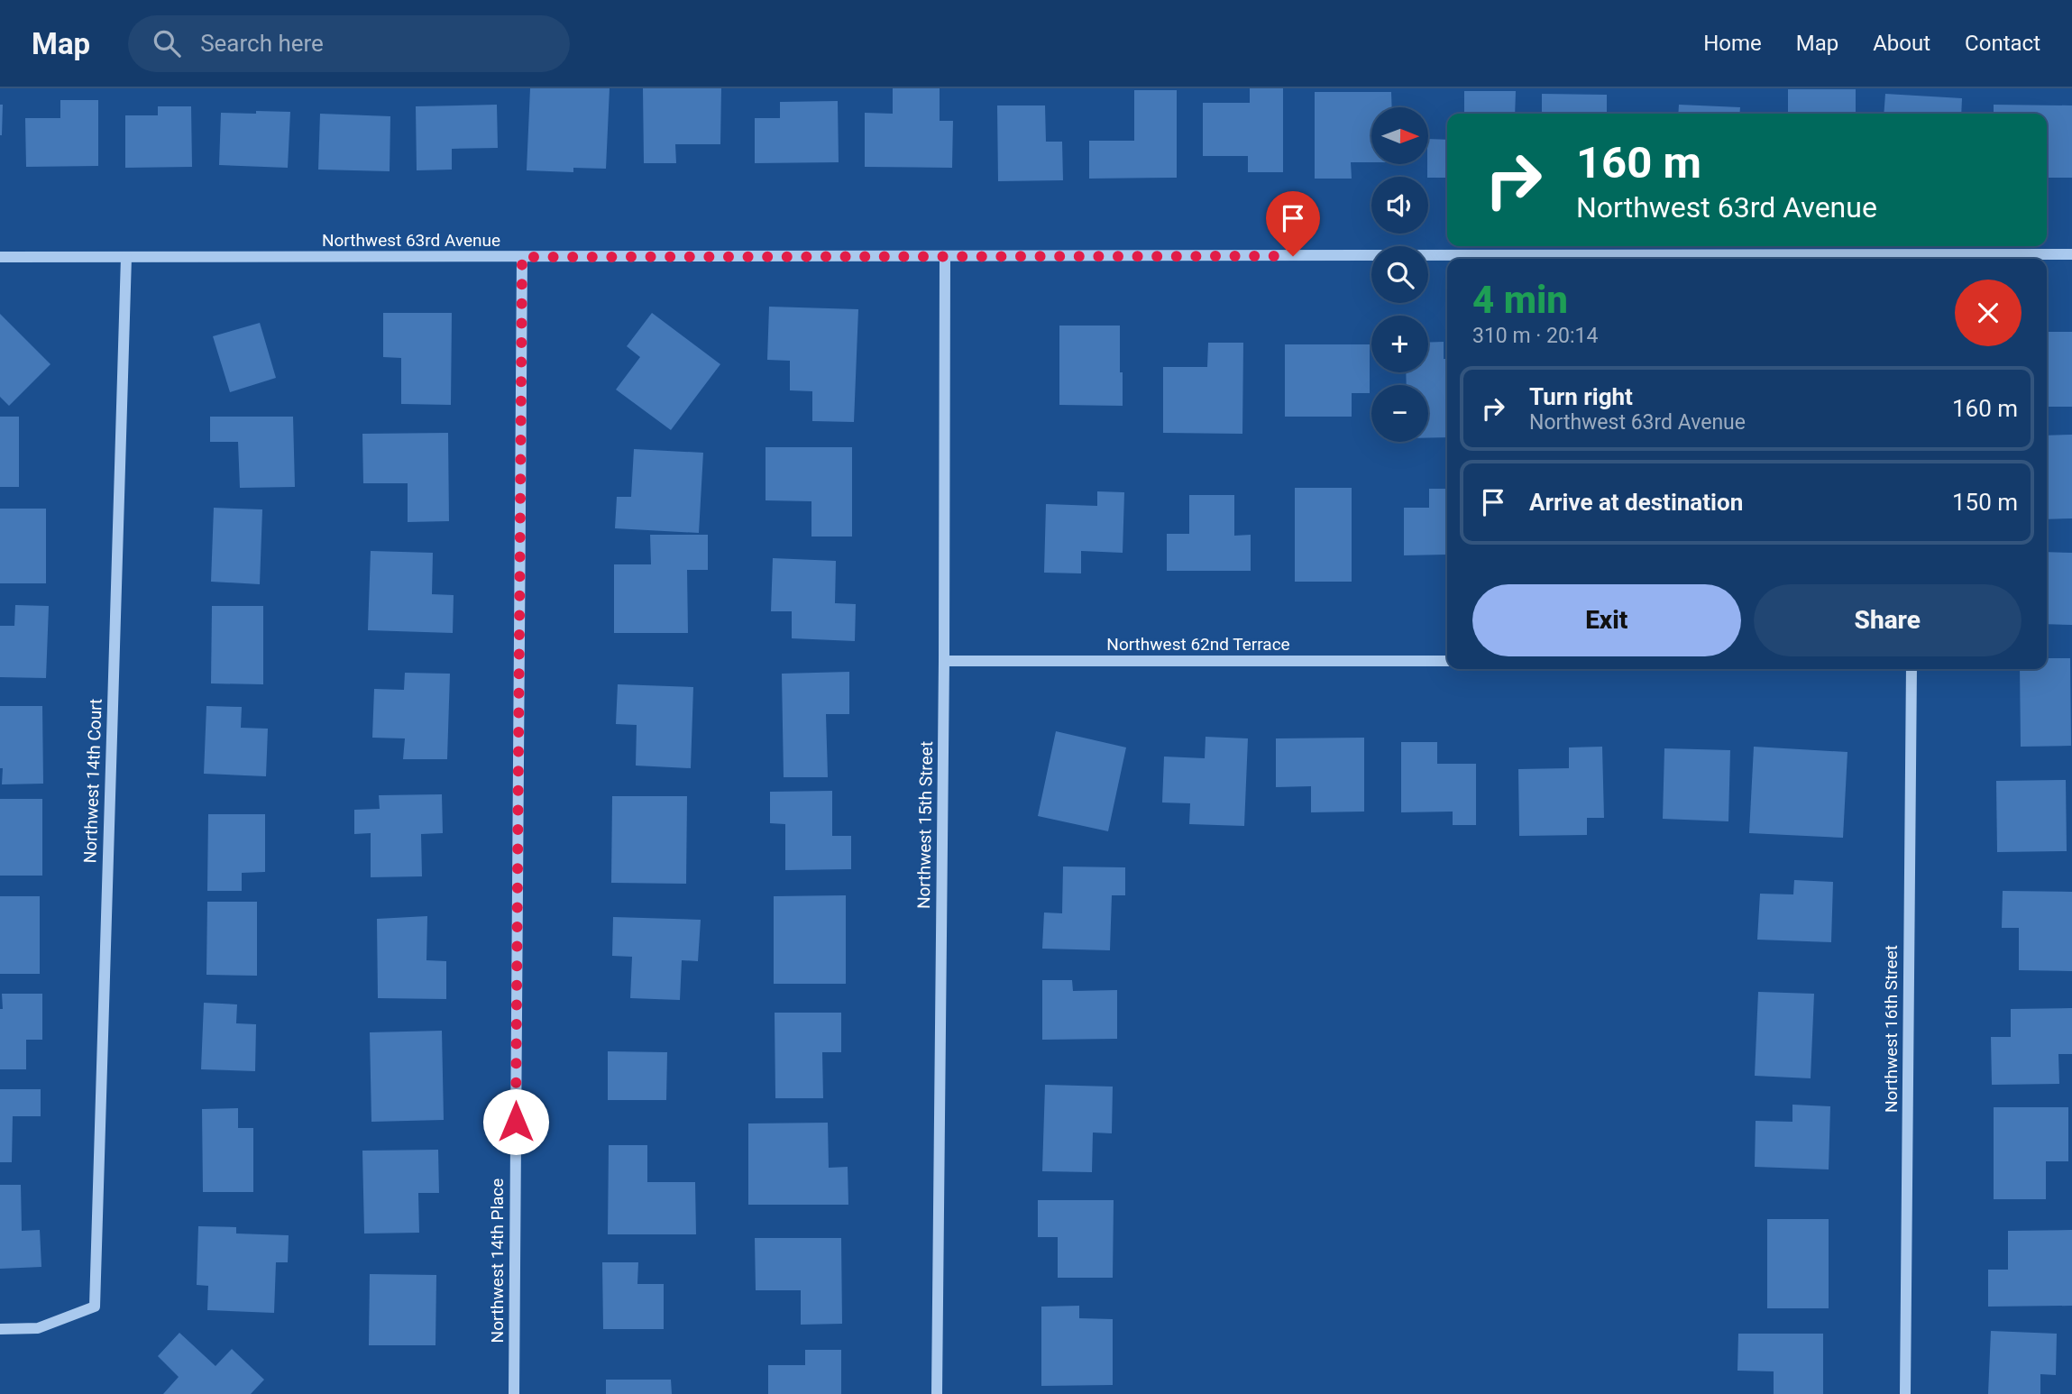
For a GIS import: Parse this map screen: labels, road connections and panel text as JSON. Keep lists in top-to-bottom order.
{
  "streets": {
    "street": [
      "Northwest 63rd Avenue",
      "Northwest 62nd Terrace",
      "Northwest 14th Court",
      "Northwest 15th Street",
      "Northwest 16th Street",
      "Northwest 14th Place"
    ]
  },
  "crossings": [
    ["Northwest 63rd Avenue", "Northwest 14th Court"],
    ["Northwest 63rd Avenue", "Northwest 15th Street"],
    ["Northwest 63rd Avenue", "Northwest 14th Place"],
    ["Northwest 62nd Terrace", "Northwest 15th Street"]
  ],
  "north": "right",
  "page": {
    "header": "Map",
    "search": "Search here",
    "nav": [
      "Home",
      "Map",
      "About",
      "Contact"
    ],
    "map_buttons": ["+", "−"],
    "turn": ["160 m", "Northwest 63rd Avenue"],
    "heading": ["4 min", "310 m · 20:14"],
    "list": [
      {
        "name": "Turn right",
        "note": "Northwest 63rd Avenue",
        "value": "160 m"
      },
      {
        "name": "Arrive at destination",
        "value": "150 m"
      }
    ],
    "buttons": ["Exit", "Share"]
  }
}
